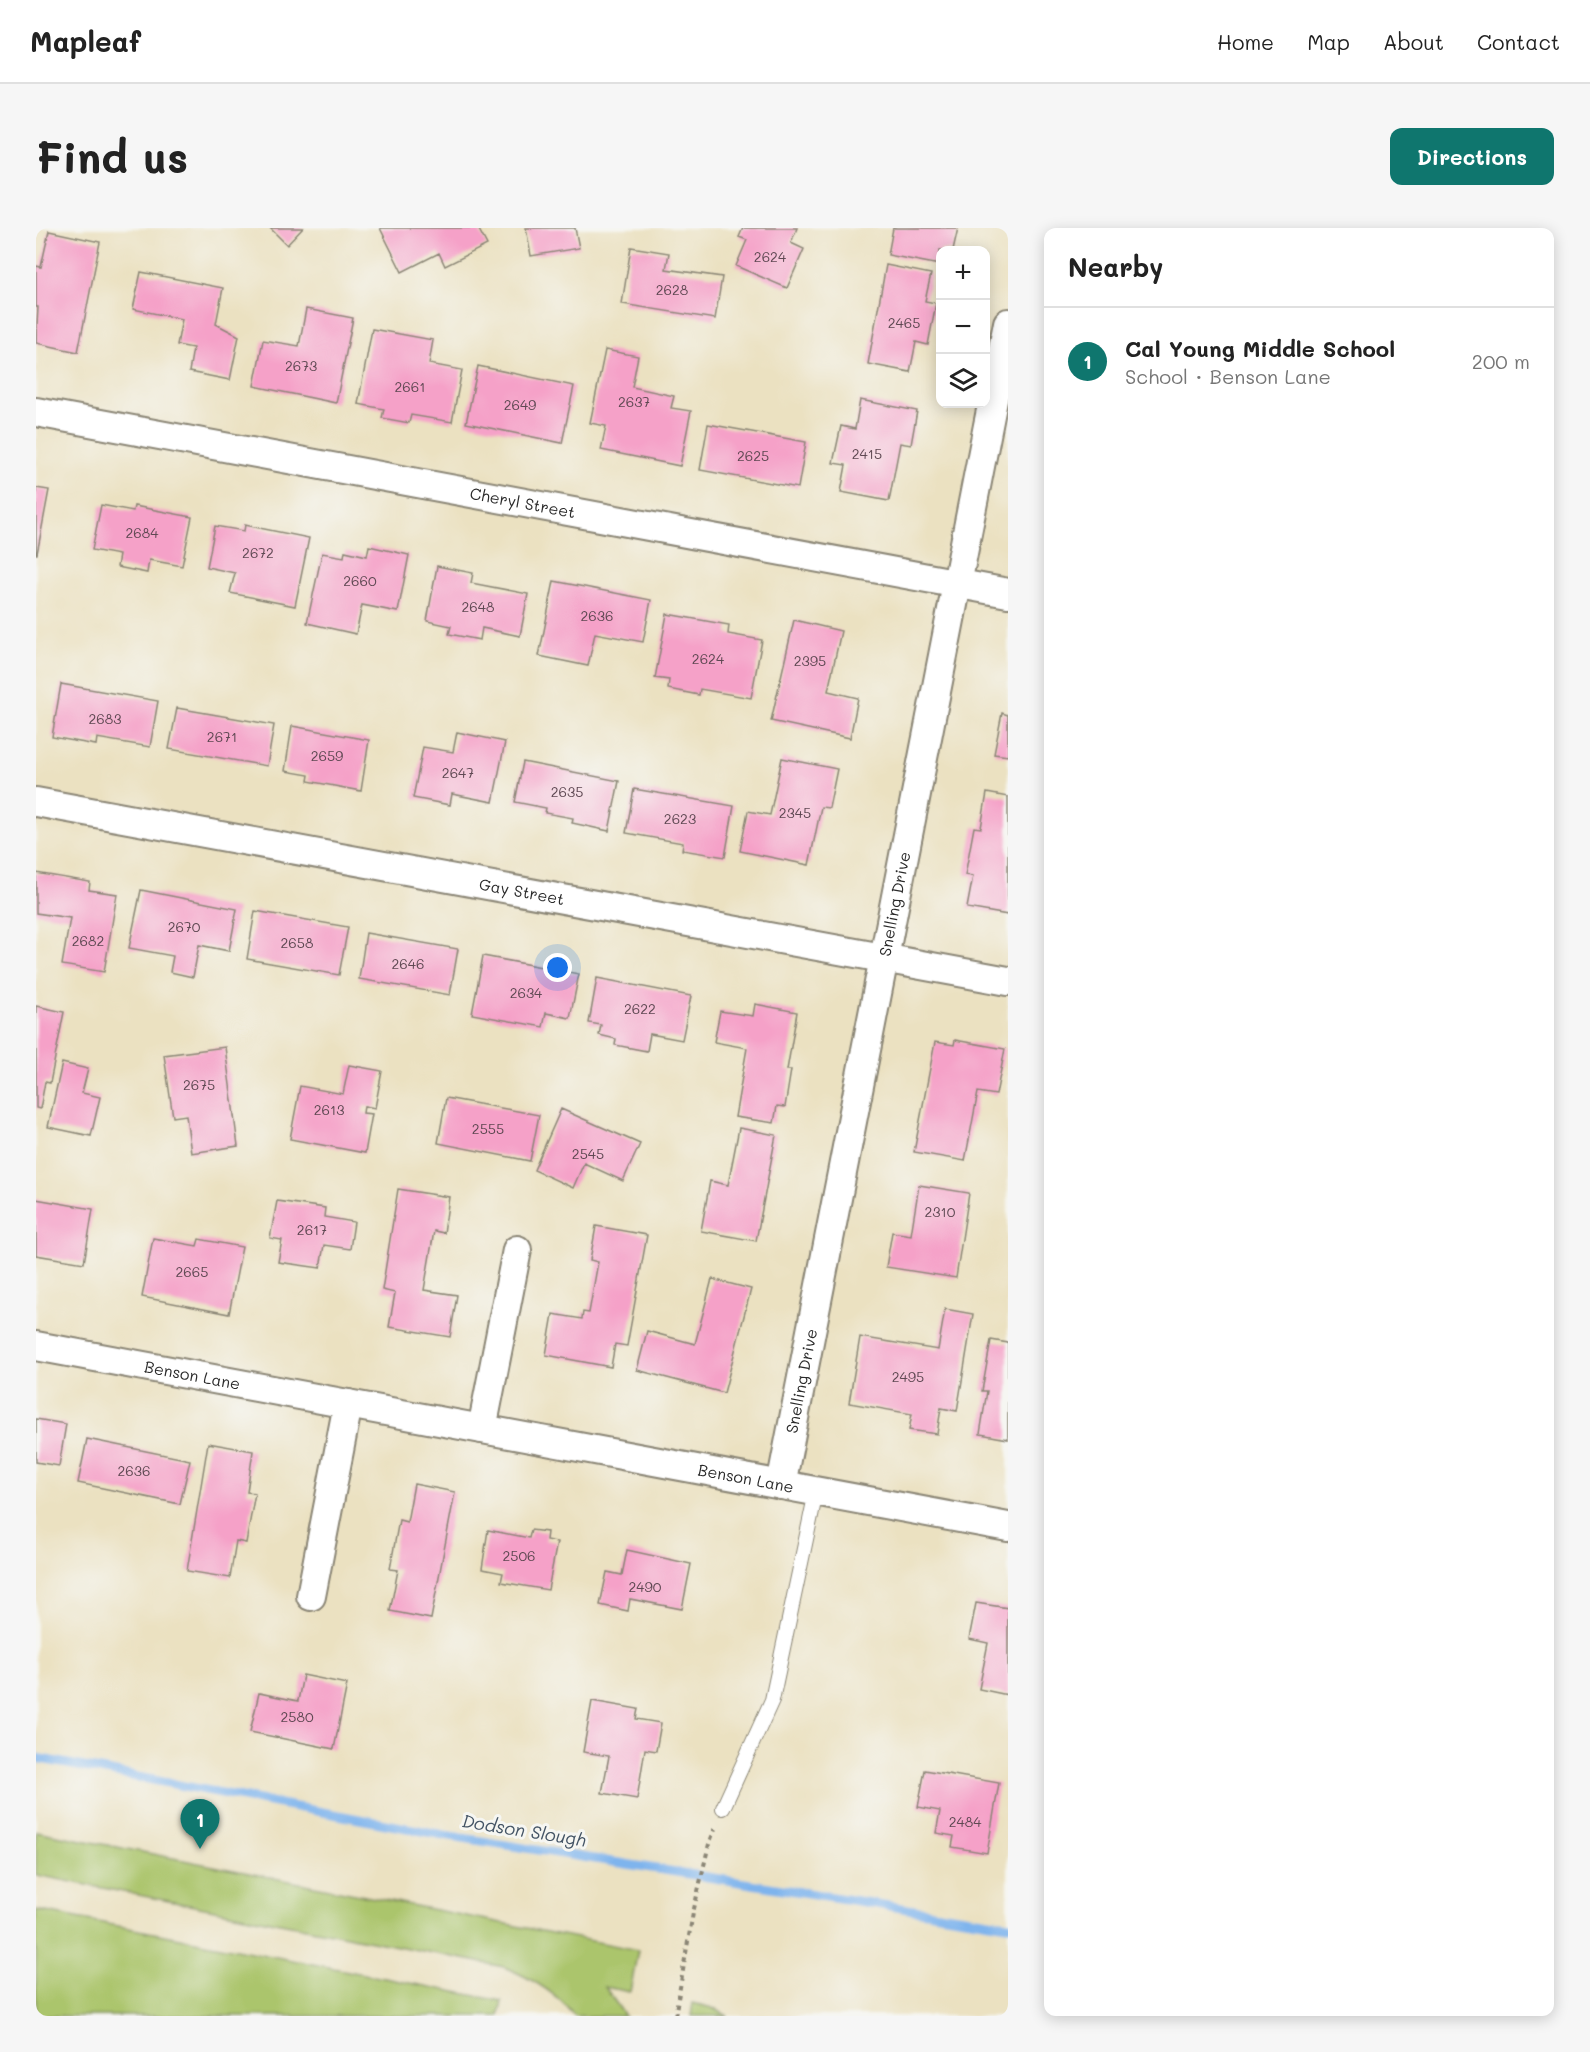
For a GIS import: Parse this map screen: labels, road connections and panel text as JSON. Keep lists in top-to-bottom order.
{
  "streets": {
    "street": [
      "Cheryl Street",
      "Gay Street",
      "Snelling Drive",
      "Benson Lane"
    ]
  },
  "crossings": [
    ["Cheryl Street", "Snelling Drive"],
    ["Gay Street", "Snelling Drive"],
    ["Snelling Drive", "Benson Lane"]
  ],
  "water": ["Dodson Slough"],
  "house_numbers": [
    "2624",
    "2628",
    "2465",
    "2673",
    "2661",
    "2637",
    "2649",
    "2415",
    "2625",
    "2684",
    "2672",
    "2660",
    "2648",
    "2636",
    "2624",
    "2395",
    "2683",
    "2671",
    "2659",
    "2647",
    "2635",
    "2345",
    "2623",
    "2670",
    "2682",
    "2658",
    "2646",
    "2634",
    "2622",
    "2675",
    "2613",
    "2555",
    "2545",
    "2310",
    "2617",
    "2665",
    "2495",
    "2636",
    "2506",
    "2490",
    "2580",
    "2484"
  ],
  "page": {
    "header": "Mapleaf",
    "nav": [
      "Home",
      "Map",
      "About",
      "Contact"
    ],
    "buttons": "Directions",
    "title": "Find us",
    "heading": "Nearby",
    "map_buttons": ["+", "−"],
    "list": [
      {
        "mark": "1",
        "name": "Cal Young Middle School",
        "note": "School · Benson Lane",
        "value": "200 m"
      }
    ],
    "pins": "1"
  }
}
